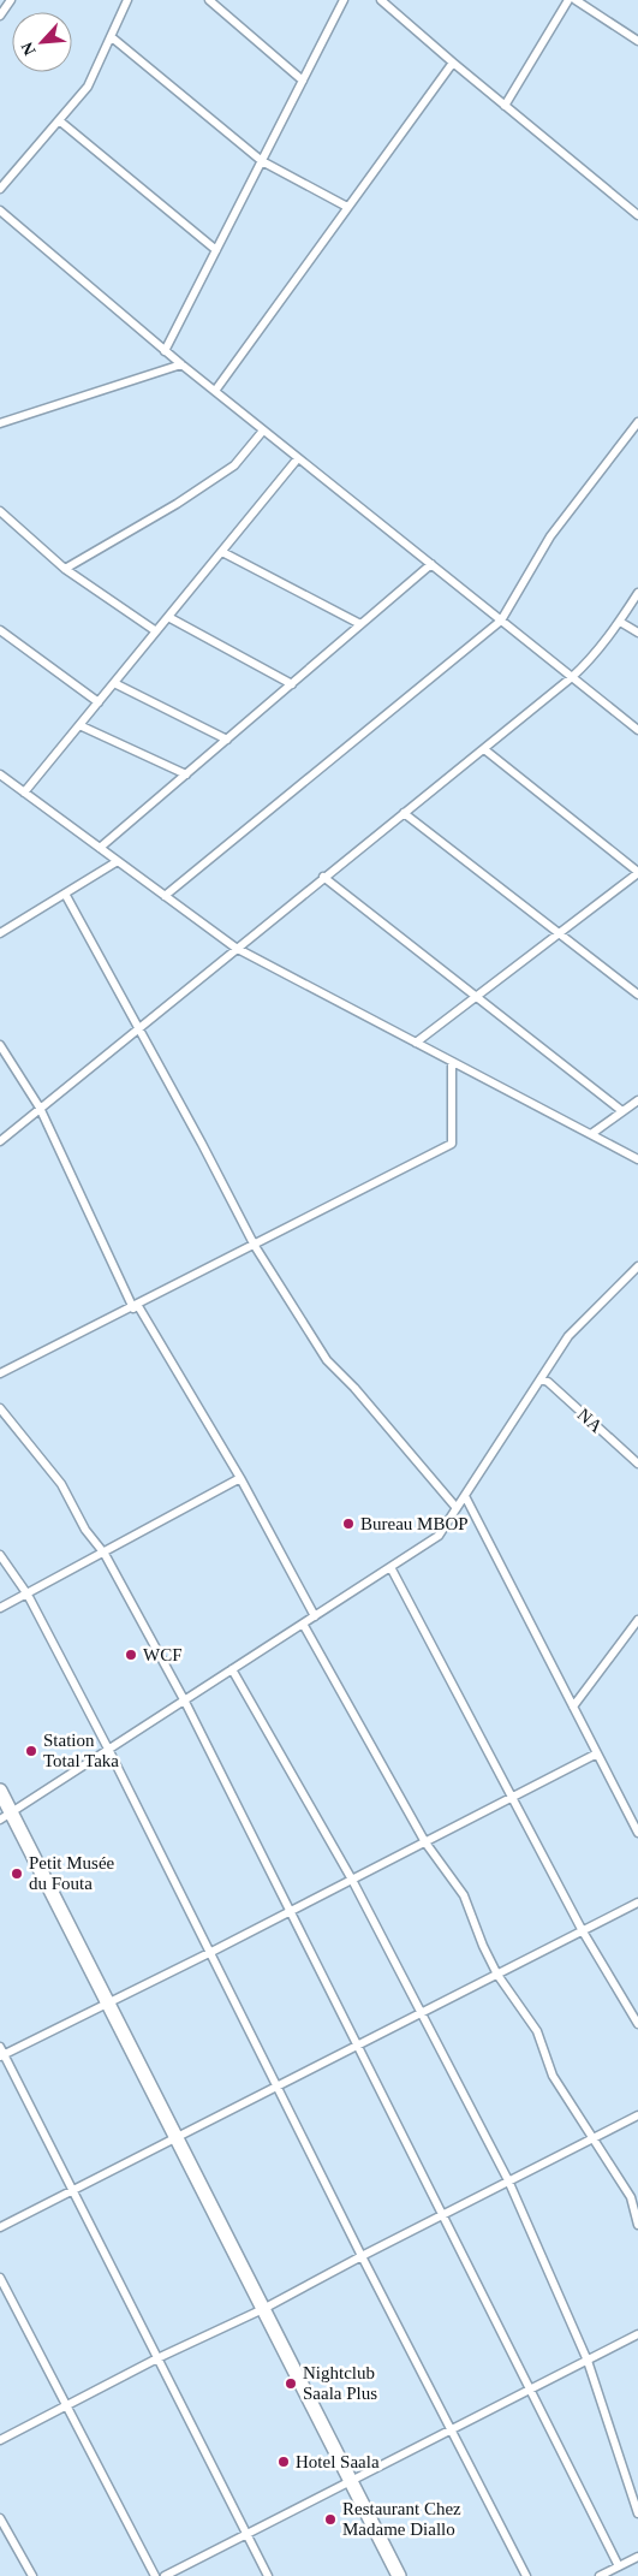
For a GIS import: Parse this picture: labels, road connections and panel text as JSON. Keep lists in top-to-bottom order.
{
  "streets": {
    "street": ["NA"]
  },
  "places": [
    "Bureau MBOP",
    "WCF",
    "Station Total Taka",
    "Petit Musée du Fouta",
    "Nightclub Saala Plus",
    "Hotel Saala",
    "Restaurant Chez Madame Diallo"
  ],
  "north": "bottom left"
}
